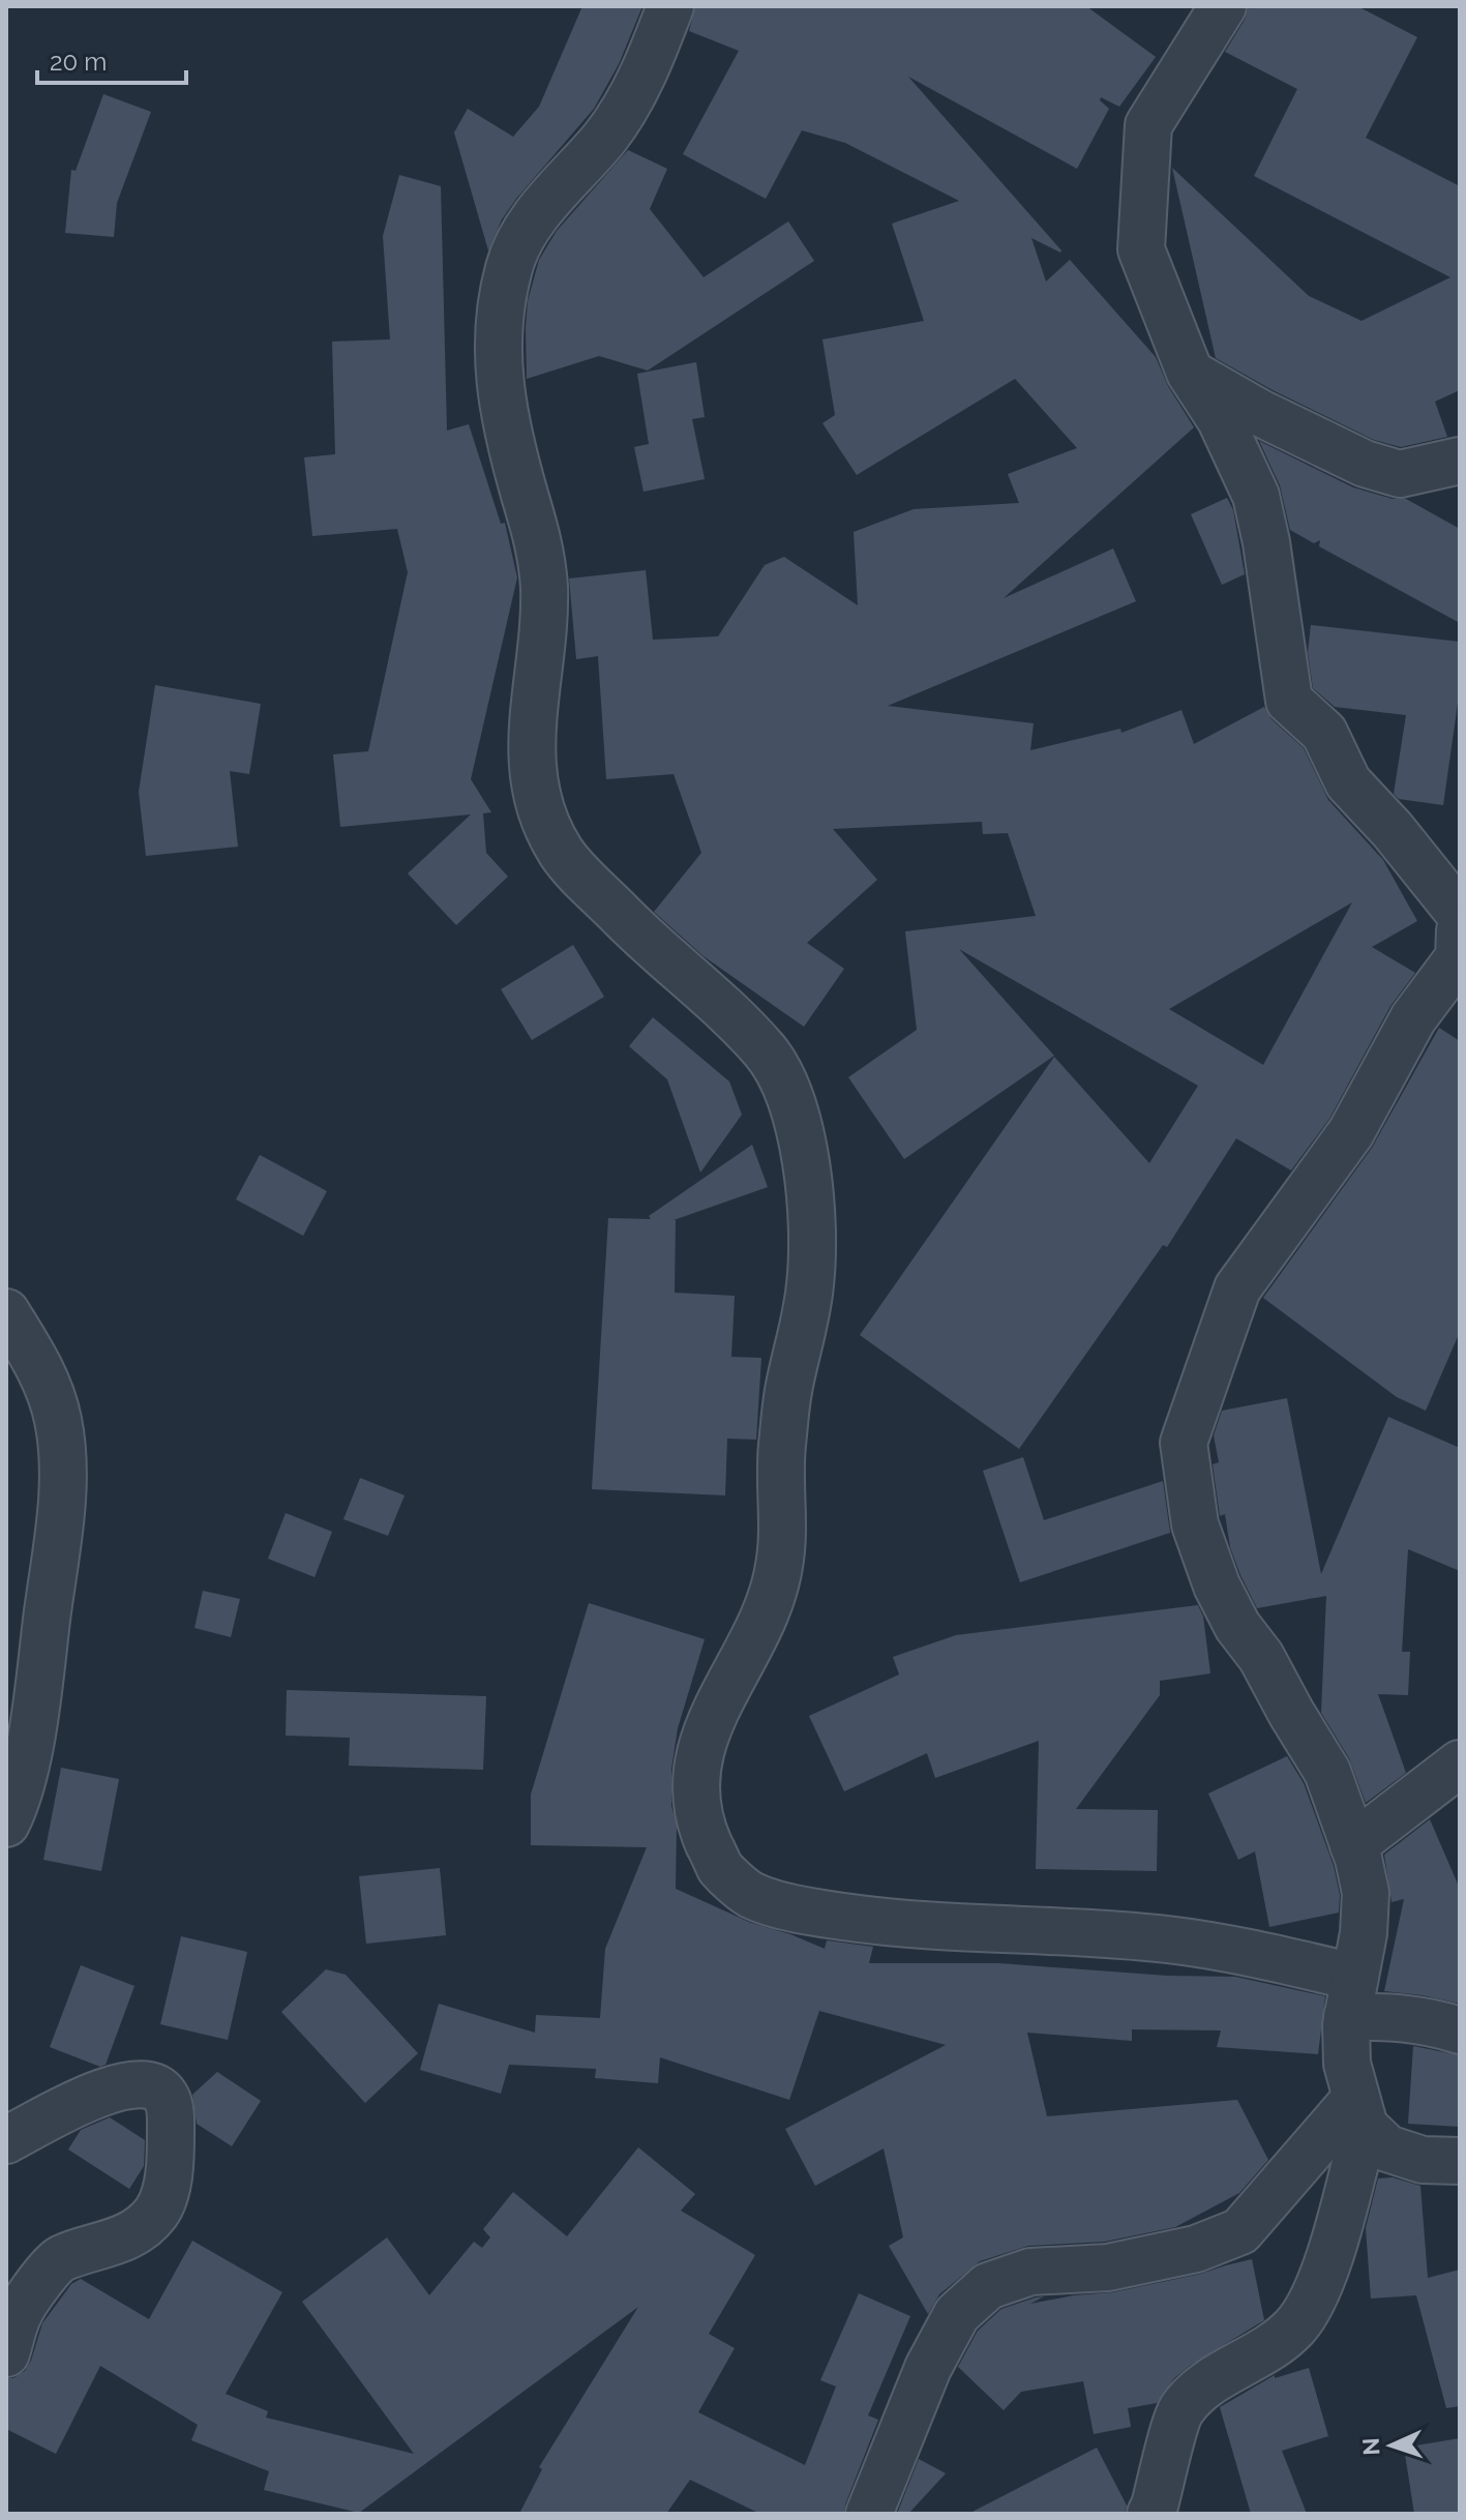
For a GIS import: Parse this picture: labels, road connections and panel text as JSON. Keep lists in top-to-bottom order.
{
  "scale_bar": "20 m",
  "north": "left"
}
